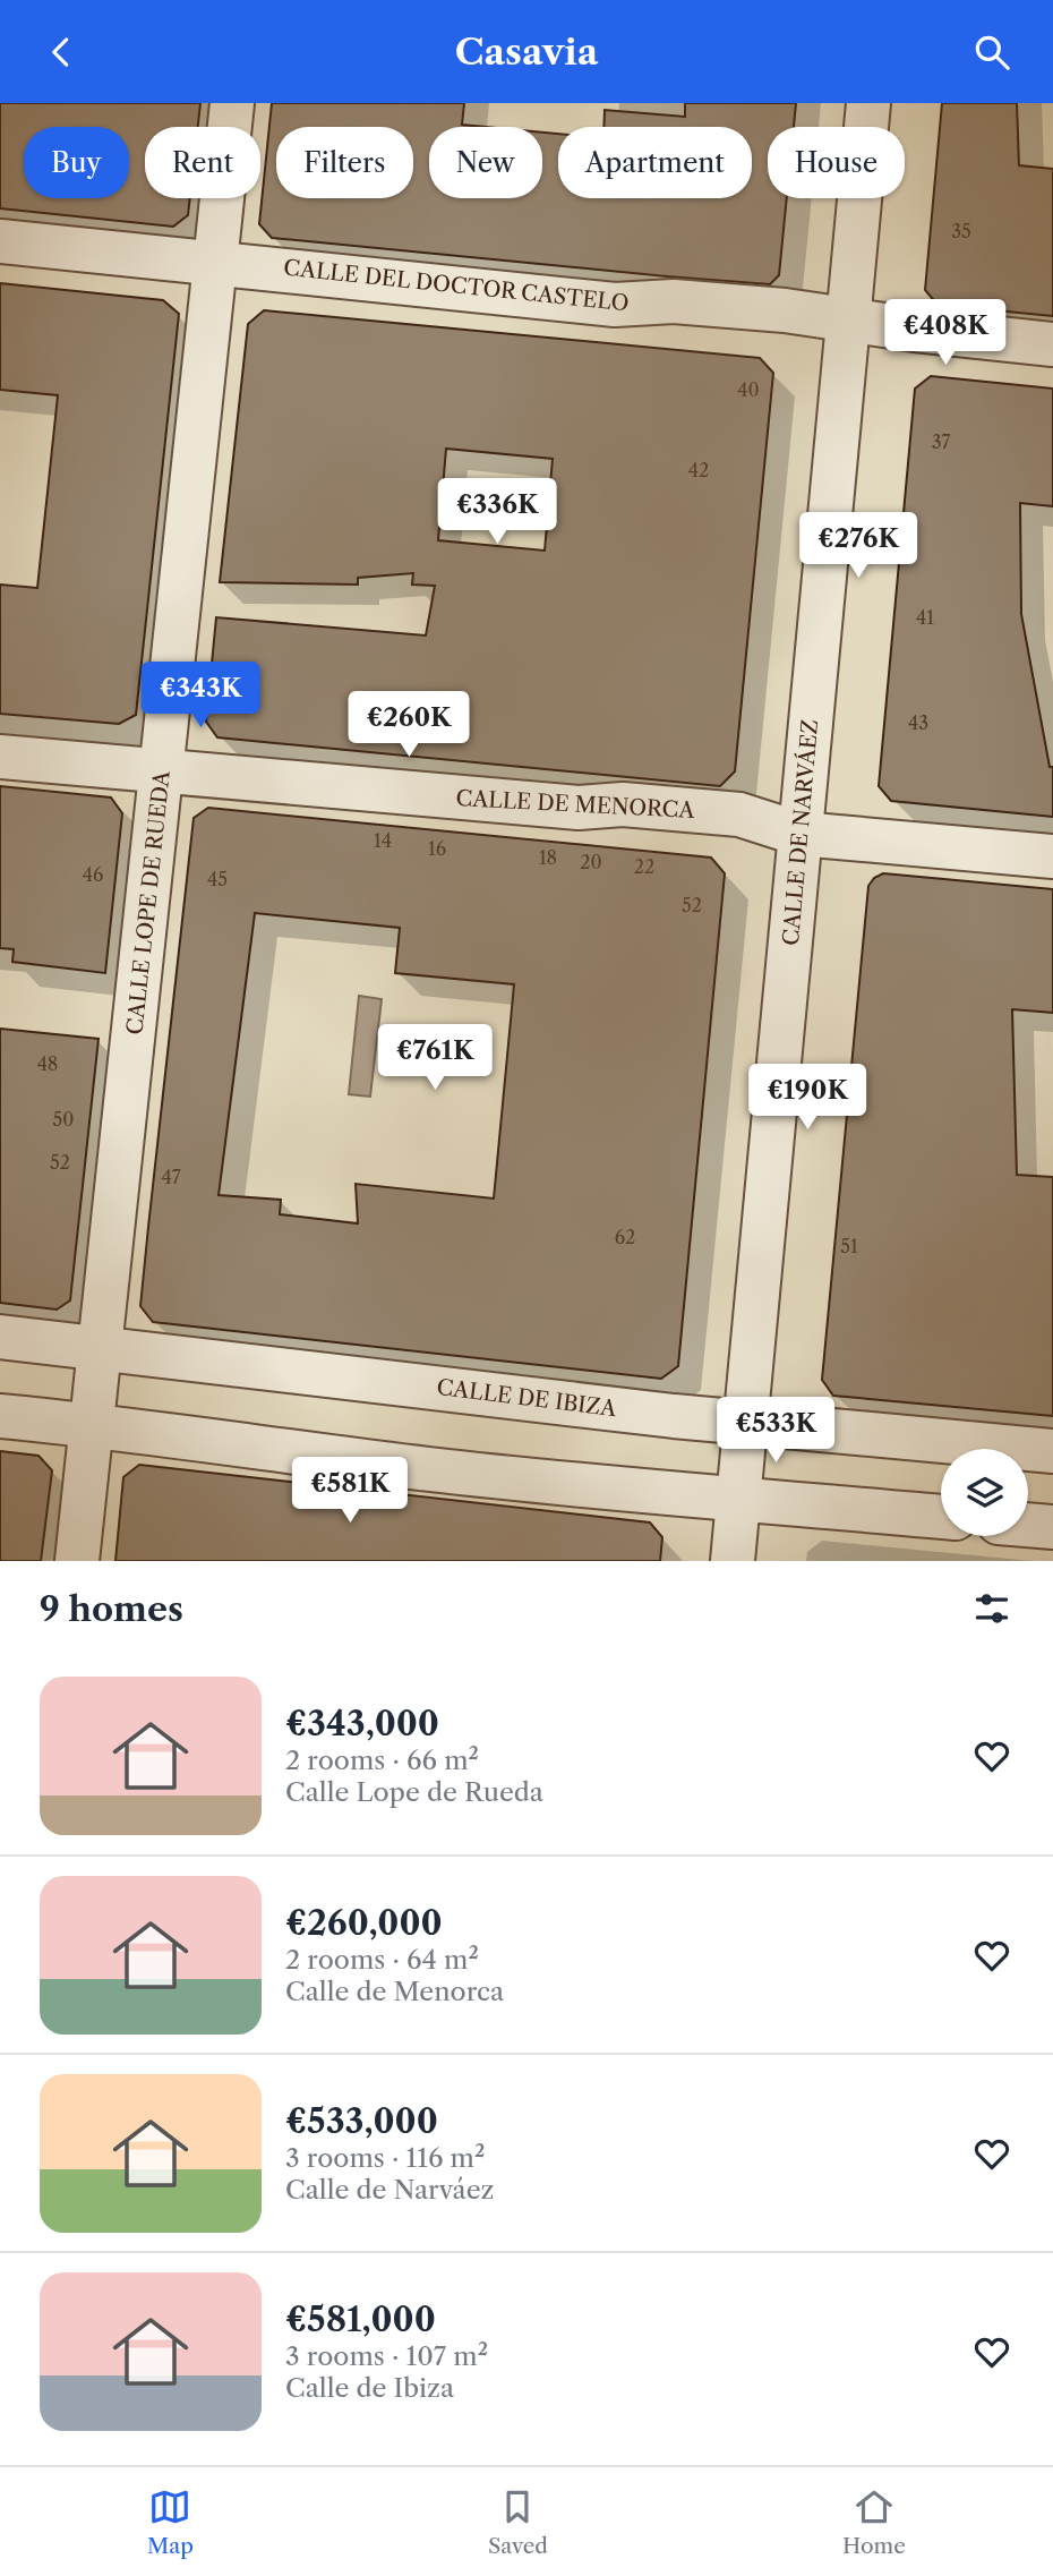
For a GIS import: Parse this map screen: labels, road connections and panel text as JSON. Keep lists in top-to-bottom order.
{
  "streets": {
    "street": [
      "CALLE DEL DOCTOR CASTELO",
      "CALLE DE MENORCA",
      "CALLE DE NARVÁEZ",
      "CALLE LOPE DE RUEDA",
      "CALLE DE IBIZA"
    ]
  },
  "crossings": [
    ["CALLE DEL DOCTOR CASTELO", "CALLE DE NARVÁEZ"],
    ["CALLE DEL DOCTOR CASTELO", "CALLE LOPE DE RUEDA"],
    ["CALLE DE MENORCA", "CALLE DE NARVÁEZ"],
    ["CALLE DE MENORCA", "CALLE LOPE DE RUEDA"],
    ["CALLE DE NARVÁEZ", "CALLE DE IBIZA"],
    ["CALLE LOPE DE RUEDA", "CALLE DE IBIZA"]
  ],
  "house_numbers": [
    "35",
    "40",
    "37",
    "42",
    "41",
    "43",
    "14",
    "16",
    "18",
    "20",
    "22",
    "46",
    "45",
    "52",
    "48",
    "50",
    "52",
    "47",
    "62",
    "51"
  ],
  "page": {
    "header": "Casavia",
    "chip": [
      "Buy",
      "Rent",
      "Filters",
      "New",
      "Apartment",
      "House"
    ],
    "price": [
      "€408K",
      "€336K",
      "€276K",
      "€343K",
      "€260K",
      "€761K",
      "€190K",
      "€533K",
      "€581K"
    ],
    "heading": "9 homes",
    "list": [
      {
        "name": "€343,000",
        "note": "2 rooms · 66 m² · Calle Lope de Rueda"
      },
      {
        "name": "€260,000",
        "note": "2 rooms · 64 m² · Calle de Menorca"
      },
      {
        "name": "€533,000",
        "note": "3 rooms · 116 m² · Calle de Narváez"
      },
      {
        "name": "€581,000",
        "note": "3 rooms · 107 m² · Calle de Ibiza"
      }
    ],
    "tabs": ["Map", "Saved", "Home"]
  }
}
